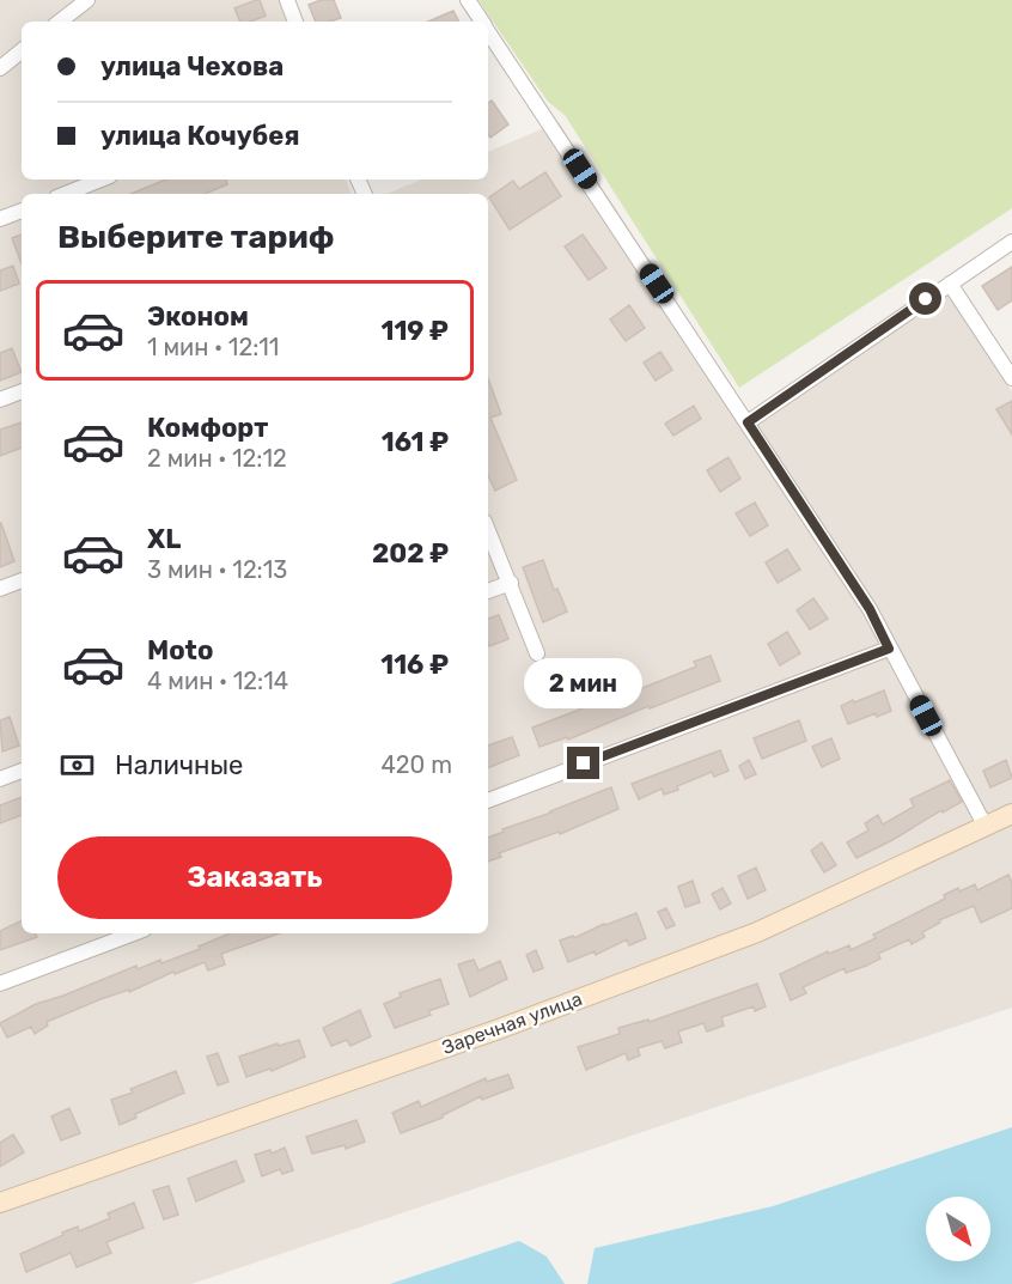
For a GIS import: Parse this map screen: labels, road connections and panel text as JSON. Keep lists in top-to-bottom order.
{
  "streets": {
    "main road": ["Заречная улица"]
  },
  "north": "bottom right",
  "page": {
    "banner": ["улица Чехова", "улица Кочубея"],
    "heading": "Выберите тариф",
    "list": [
      {
        "name": "Эконом",
        "note": "1 мин · 12:11",
        "value": "119 ₽"
      },
      {
        "name": "Комфорт",
        "note": "2 мин · 12:12",
        "value": "161 ₽"
      },
      {
        "name": "XL",
        "note": "3 мин · 12:13",
        "value": "202 ₽"
      },
      {
        "name": "Moto",
        "note": "4 мин · 12:14",
        "value": "116 ₽"
      }
    ],
    "bubble": "2 мин",
    "pay": ["Наличные", "420 m"],
    "buttons": "Заказать"
  }
}
